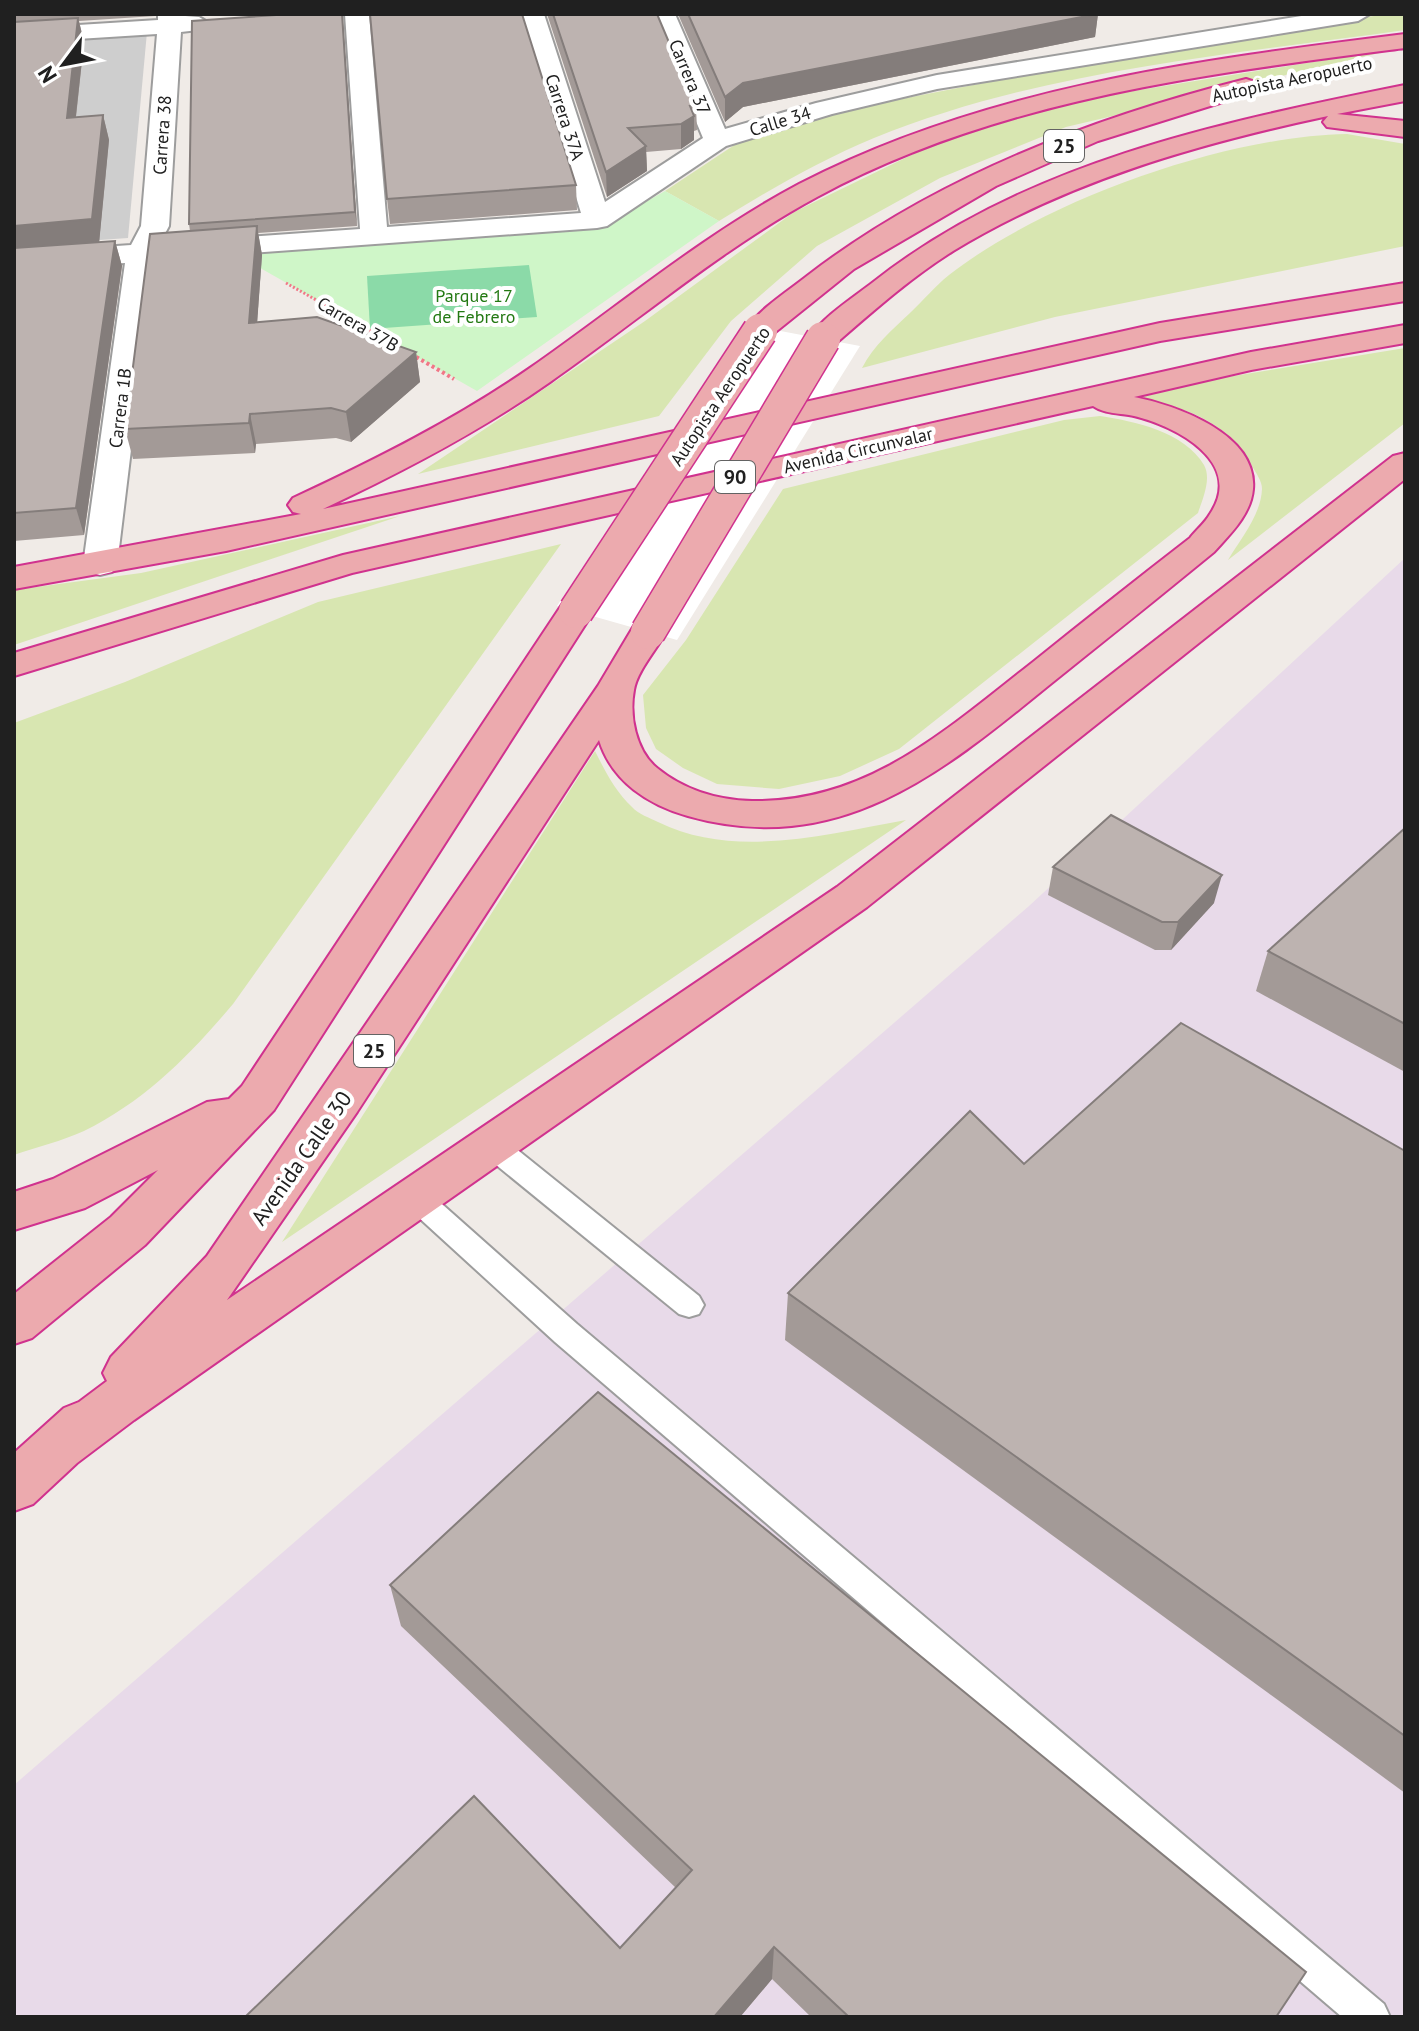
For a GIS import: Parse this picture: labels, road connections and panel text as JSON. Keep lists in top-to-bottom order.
{
  "streets": {
    "highway": [
      "Autopista Aeropuerto",
      "25",
      "Avenida Circunvalar",
      "90",
      "Avenida Calle 30"
    ],
    "street": [
      "Carrera 37",
      "Carrera 37A",
      "Calle 34",
      "Carrera 38",
      "Carrera 1B"
    ],
    "path": ["Carrera 37B"]
  },
  "crossings": [
    ["Carrera 37", "Calle 34"],
    ["Autopista Aeropuerto", "25"],
    ["Autopista Aeropuerto", "Avenida Calle 30"],
    ["Carrera 37A", "Calle 34"],
    ["Carrera 38", "Carrera 1B"],
    ["Carrera 1B", "90"],
    ["Avenida Circunvalar", "90"]
  ],
  "parks": ["Parque 17 de Febrero"],
  "north": "bottom left"
}
